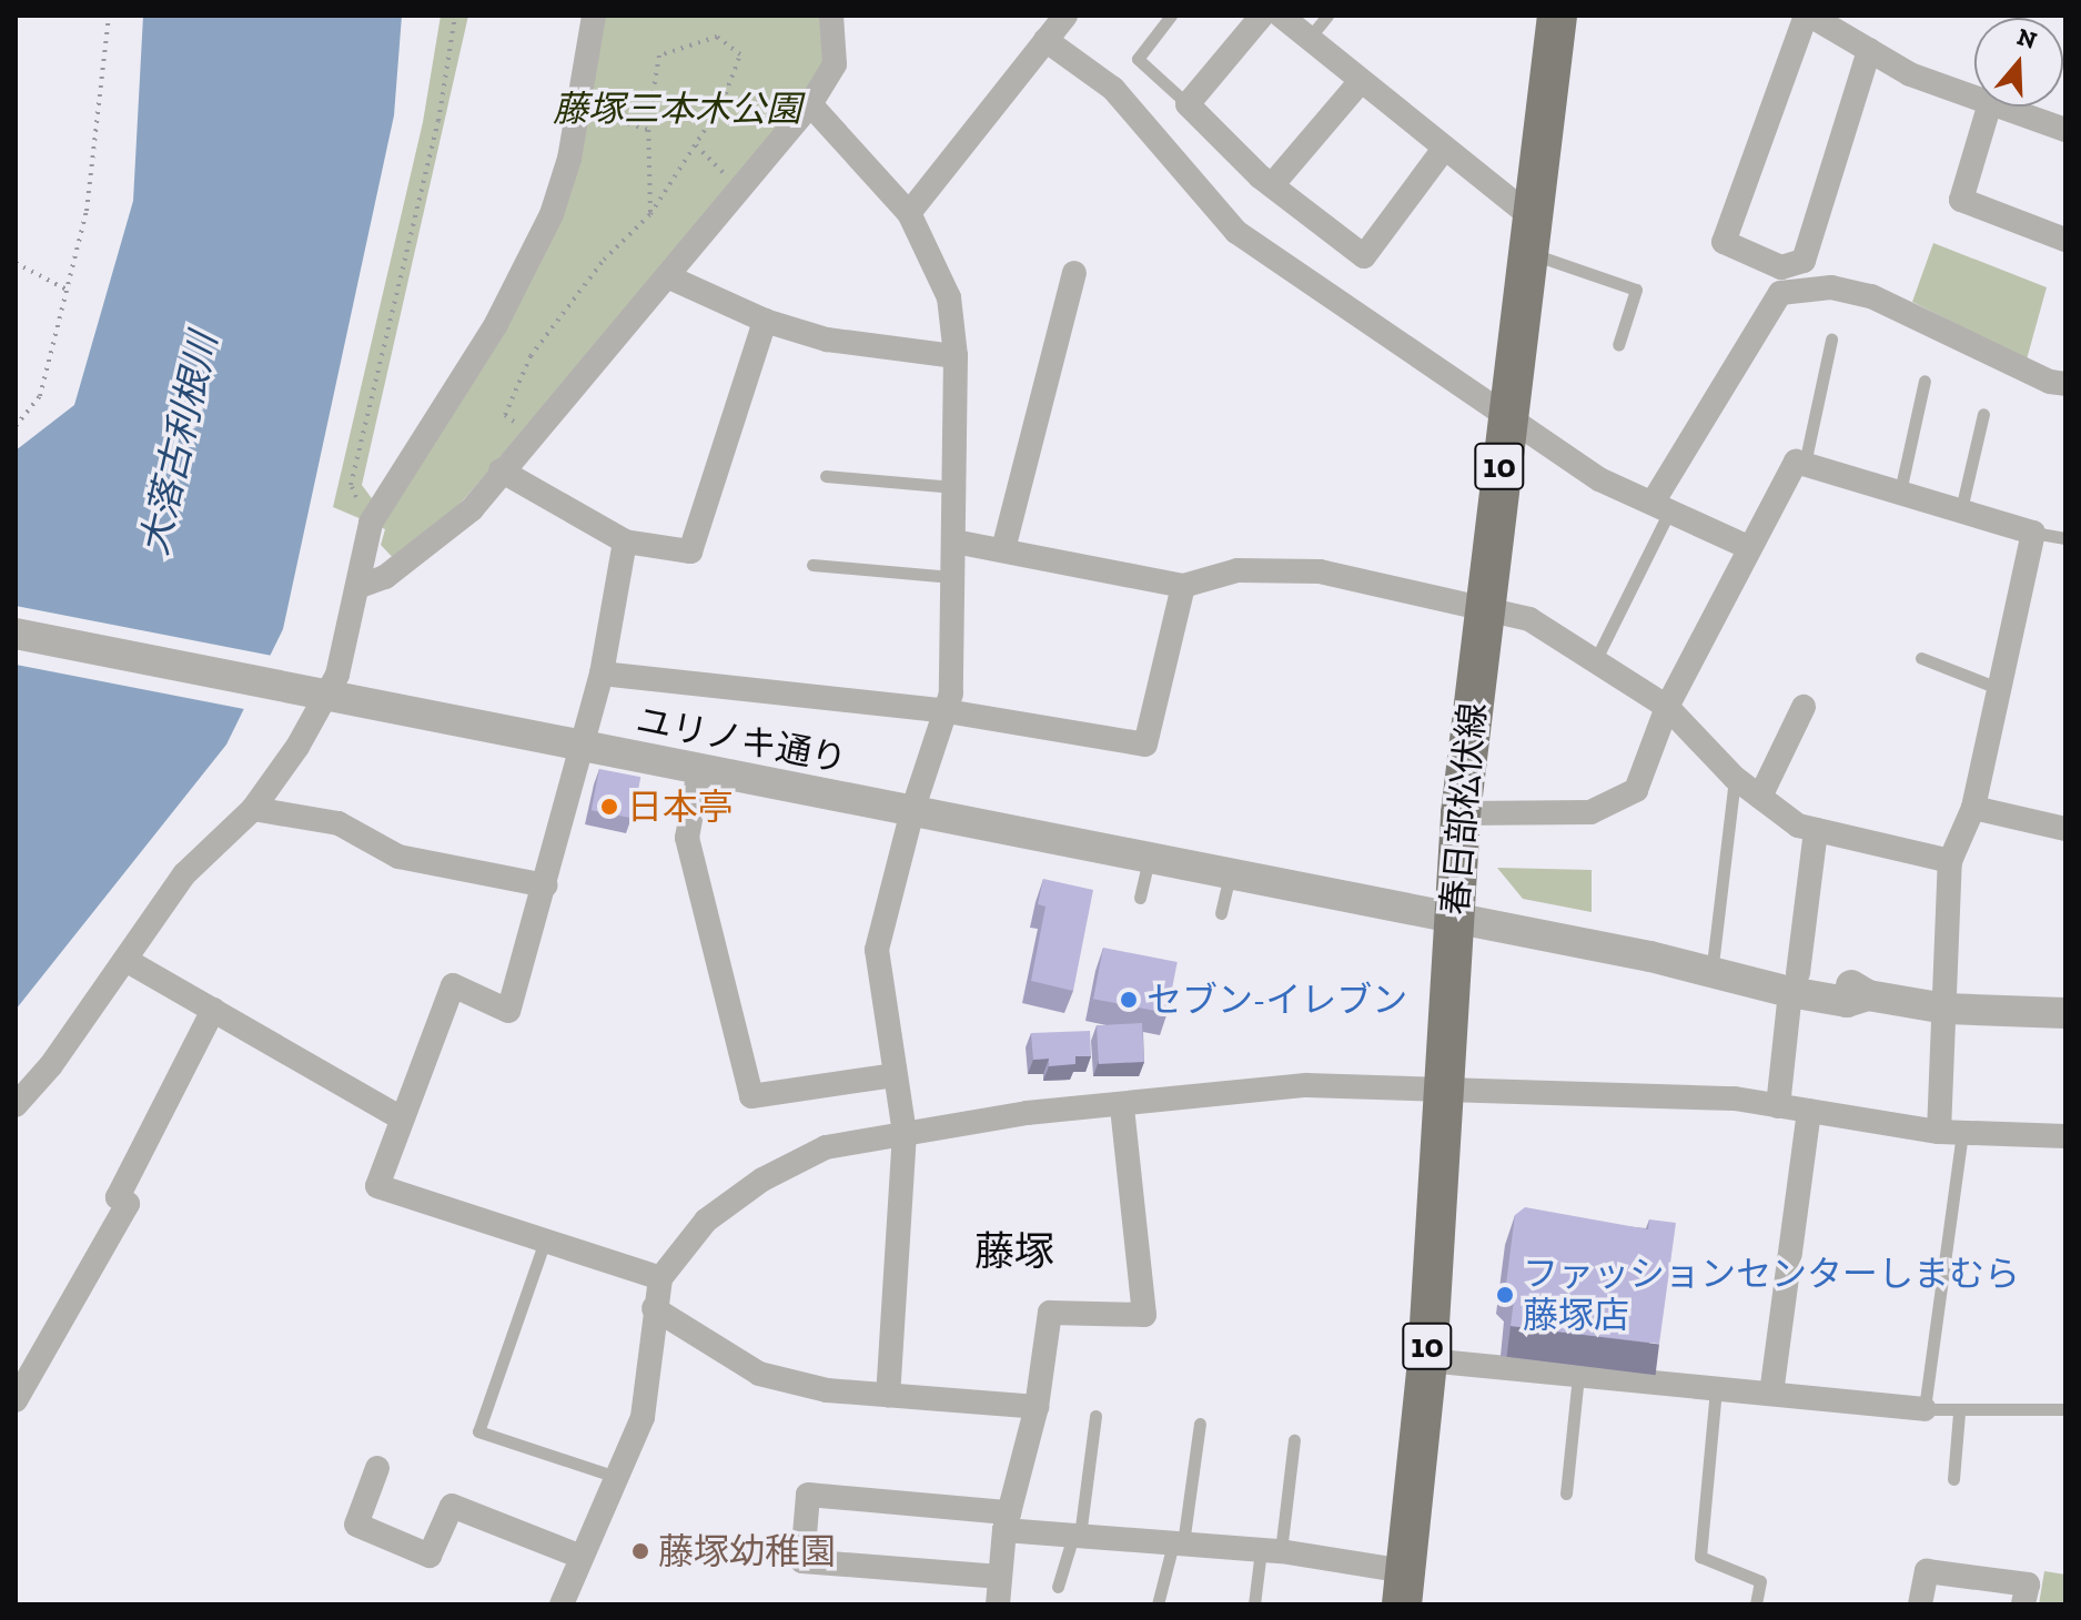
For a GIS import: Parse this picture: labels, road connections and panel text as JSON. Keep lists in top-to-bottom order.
{
  "streets": {
    "main road": ["10", "春日部松伏線"],
    "street": ["ユリノキ通り"]
  },
  "crossings": [
    ["ユリノキ通り", "春日部松伏線"]
  ],
  "districts": ["藤塚"],
  "water": ["大落古利根川"],
  "parks": ["藤塚三本木公園"],
  "places": [
    "日本亭",
    "セブン-イレブン",
    "ファッションセンターしまむら 藤塚店",
    "藤塚幼稚園"
  ],
  "north": "top"
}
